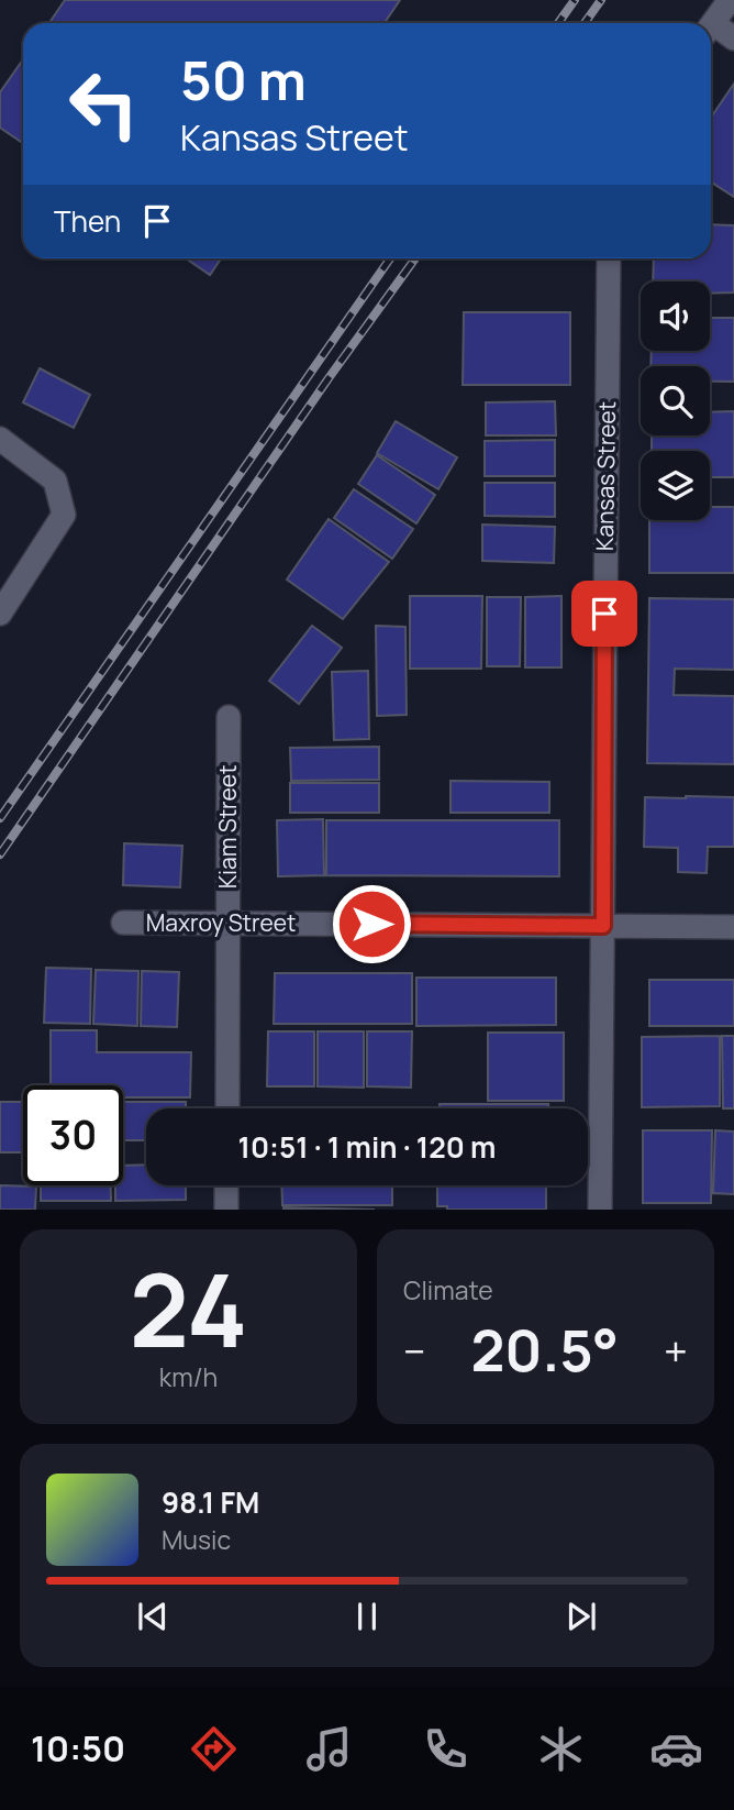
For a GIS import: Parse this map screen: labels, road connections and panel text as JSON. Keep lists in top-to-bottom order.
{
  "streets": {
    "street": ["Kansas Street", "Kiam Street", "Maxroy Street"]
  },
  "crossings": [
    ["Kansas Street", "Maxroy Street"],
    ["Kiam Street", "Maxroy Street"]
  ],
  "page": {
    "turn": ["50 m", "Kansas Street"],
    "then": "Then",
    "limit": "30",
    "trip": "10:51 · 1 min · 120 m",
    "tile": [
      ["24", "km/h"],
      "Climate"
    ],
    "heat": ["−", "20.5°", "+"],
    "song": ["98.1 FM", "Music"],
    "tabs": "10:50"
  }
}
